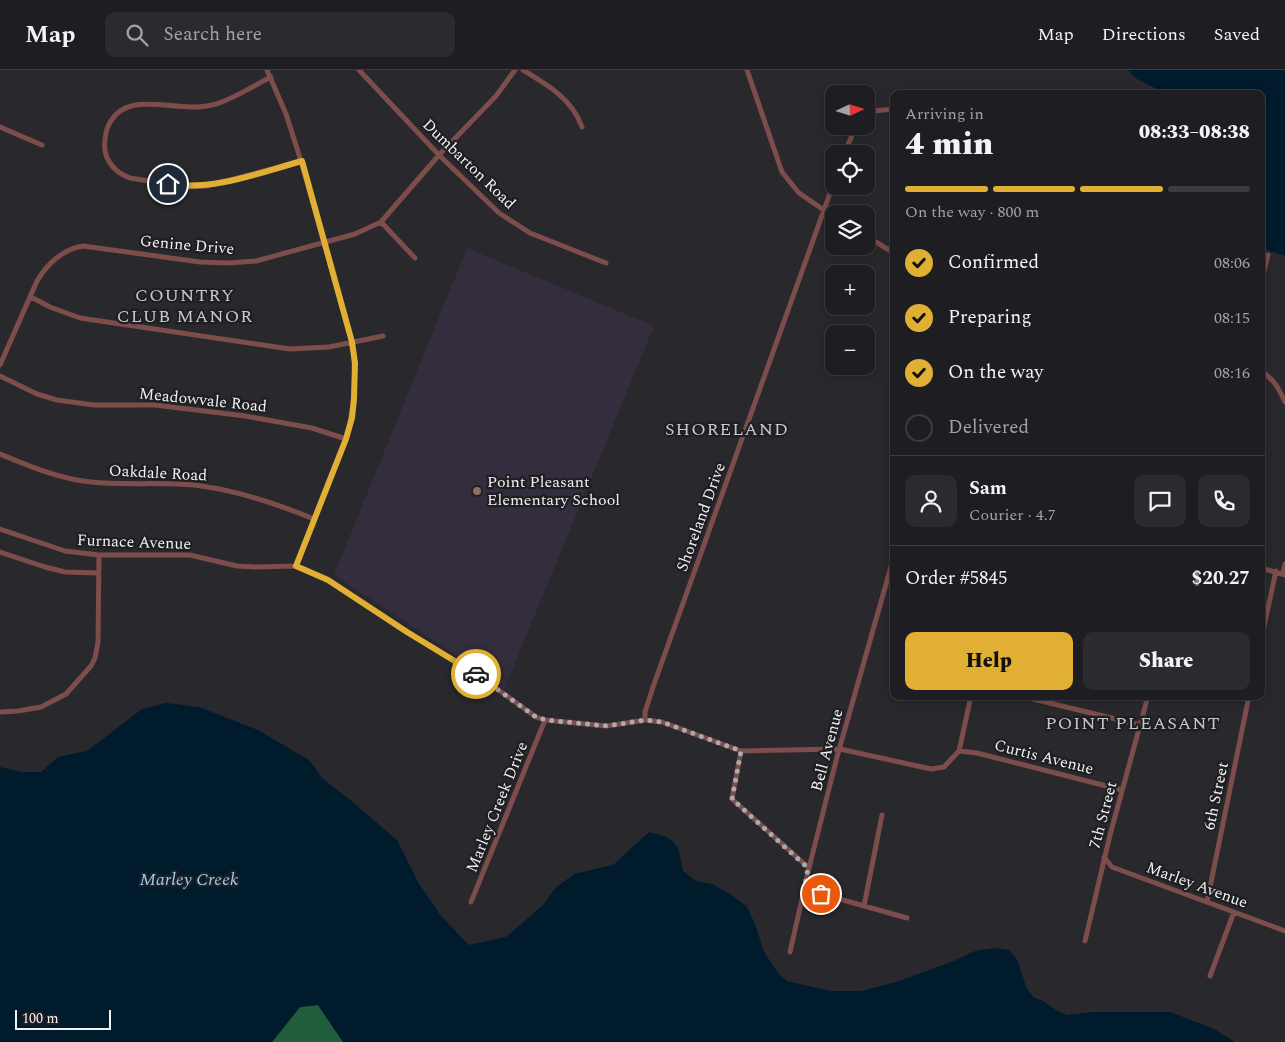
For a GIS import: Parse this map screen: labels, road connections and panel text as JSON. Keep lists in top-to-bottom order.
{
  "streets": {
    "street": [
      "Dumbarton Road",
      "Genine Drive",
      "Meadowvale Road",
      "Oakdale Road",
      "Shoreland Drive",
      "Furnace Avenue",
      "Bell Avenue",
      "Curtis Avenue",
      "6th Street",
      "Marley Creek Drive",
      "7th Street",
      "Marley Avenue"
    ]
  },
  "crossings": [
    ["Dumbarton Road", "Genine Drive"],
    ["Shoreland Drive", "Furnace Avenue"],
    ["Furnace Avenue", "Bell Avenue"],
    ["Furnace Avenue", "Curtis Avenue"],
    ["Furnace Avenue", "Marley Creek Drive"],
    ["Curtis Avenue", "7th Street"],
    ["6th Street", "Marley Avenue"],
    ["7th Street", "Marley Avenue"]
  ],
  "districts": ["COUNTRY CLUB MANOR", "SHORELAND", "POINT PLEASANT"],
  "water": ["Marley Creek"],
  "places": ["Point Pleasant Elementary School"],
  "scale_bar": "100 m",
  "north": "right",
  "page": {
    "header": "Map",
    "search": "Search here",
    "nav": ["Map", "Directions", "Saved"],
    "map_buttons": ["+", "−"],
    "heading": ["4 min", "Arriving in", "08:33–08:38"],
    "panel": [
      "Sam",
      "Courier · 4.7",
      "Order #5845",
      "$20.27"
    ],
    "bar": "On the way · 800 m",
    "list": [
      ["Confirmed", "08:06"],
      ["Preparing", "08:15"],
      ["On the way", "08:16"],
      "Delivered"
    ],
    "buttons": ["Help", "Share"],
    "scale": "100 m"
  }
}
